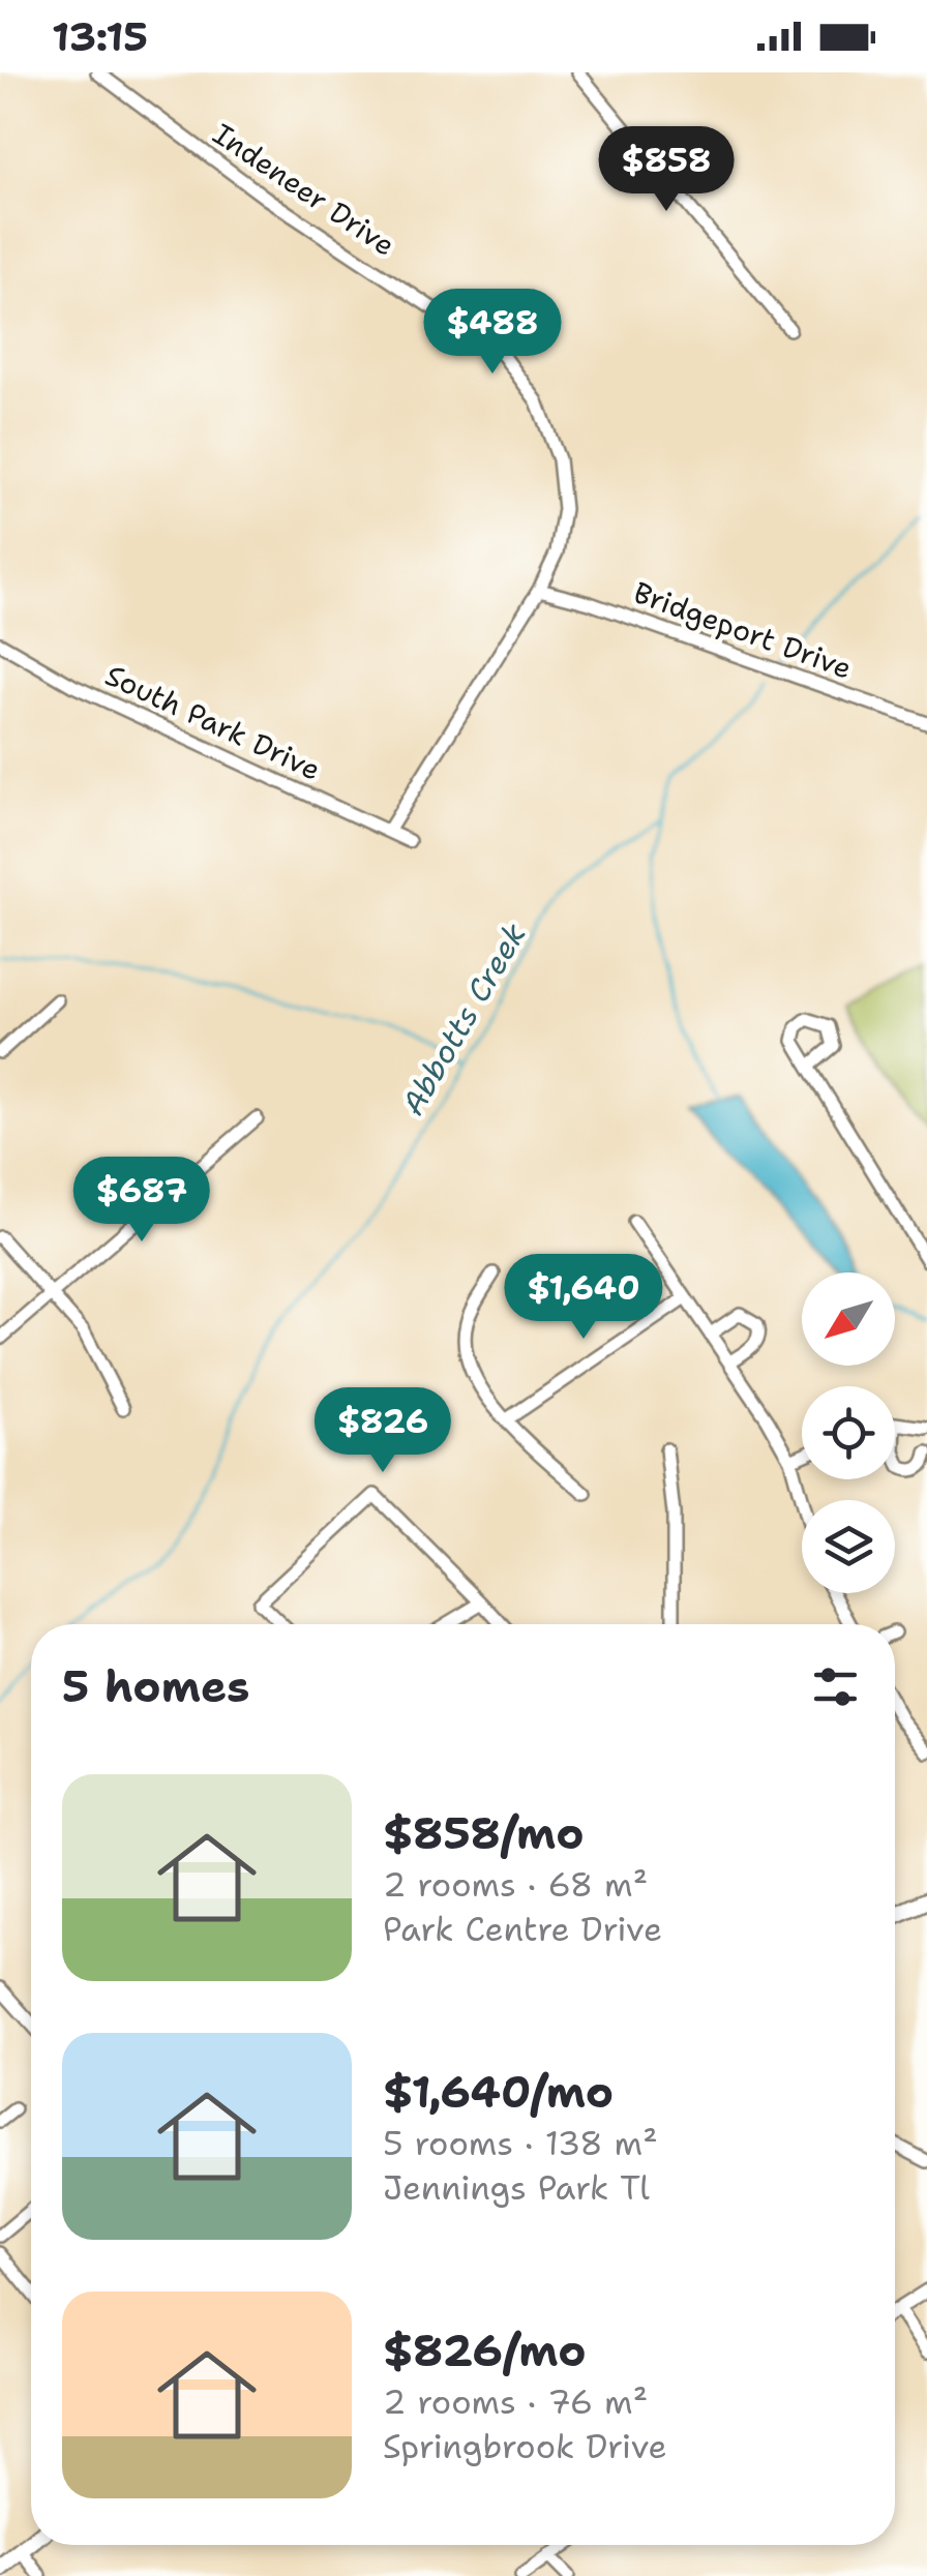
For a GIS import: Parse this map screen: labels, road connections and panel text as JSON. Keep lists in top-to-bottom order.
{
  "streets": {
    "street": ["Indeneer Drive", "Bridgeport Drive", "South Park Drive"]
  },
  "crossings": [
    ["Indeneer Drive", "Bridgeport Drive"],
    ["Indeneer Drive", "South Park Drive"]
  ],
  "water": ["Abbotts Creek"],
  "north": "bottom left",
  "page": {
    "status": "13:15",
    "price": [
      "$858",
      "$488",
      "$687",
      "$1,640",
      "$826"
    ],
    "heading": "5 homes",
    "list": [
      {
        "name": "$858/mo",
        "note": "2 rooms · 68 m² · Park Centre Drive"
      },
      {
        "name": "$1,640/mo",
        "note": "5 rooms · 138 m² · Jennings Park Tl"
      },
      {
        "name": "$826/mo",
        "note": "2 rooms · 76 m² · Springbrook Drive"
      }
    ]
  }
}
